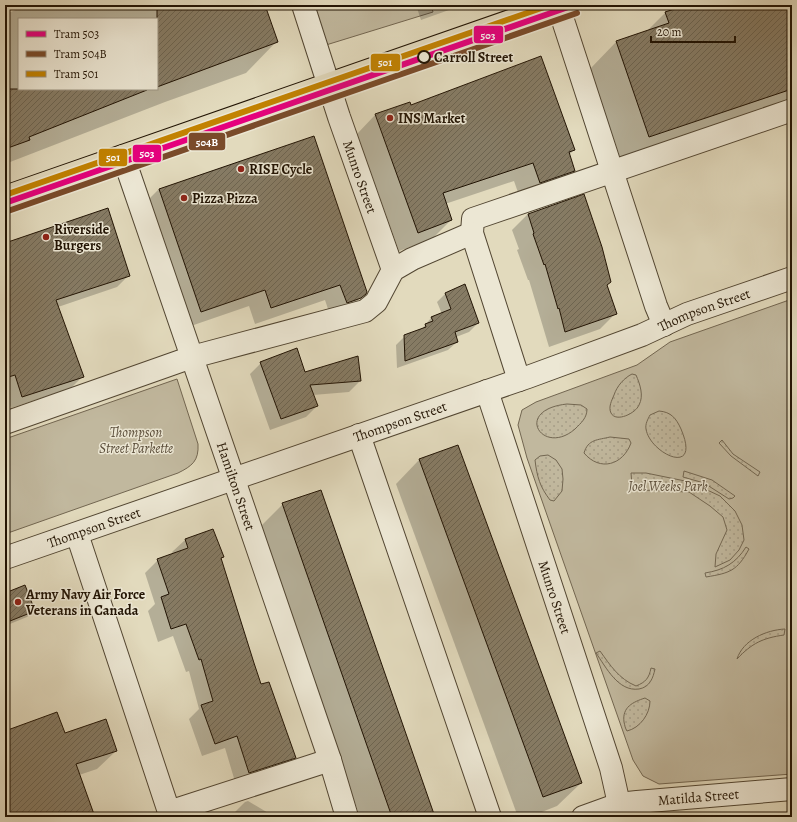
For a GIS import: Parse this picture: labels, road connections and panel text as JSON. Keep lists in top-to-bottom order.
{
  "streets": {
    "street": [
      "Munro Street",
      "Thompson Street",
      "Hamilton Street",
      "Matilda Street"
    ]
  },
  "crossings": [
    ["Munro Street", "Thompson Street"],
    ["Munro Street", "Matilda Street"],
    ["Thompson Street", "Hamilton Street"]
  ],
  "parks": ["Thompson Street Parkette", "Joel Weeks Park"],
  "places": [
    "Carroll Street",
    "INS Market",
    "RISE Cycle",
    "Pizza Pizza",
    "Riverside Burgers",
    "Army Navy Air Force Veterans in Canada"
  ],
  "lines": ["tram line 503", "tram line 501", "tram line 504B"],
  "legend": ["Tram 503", "Tram 504B", "Tram 501"],
  "scale_bar": "20 m"
}
